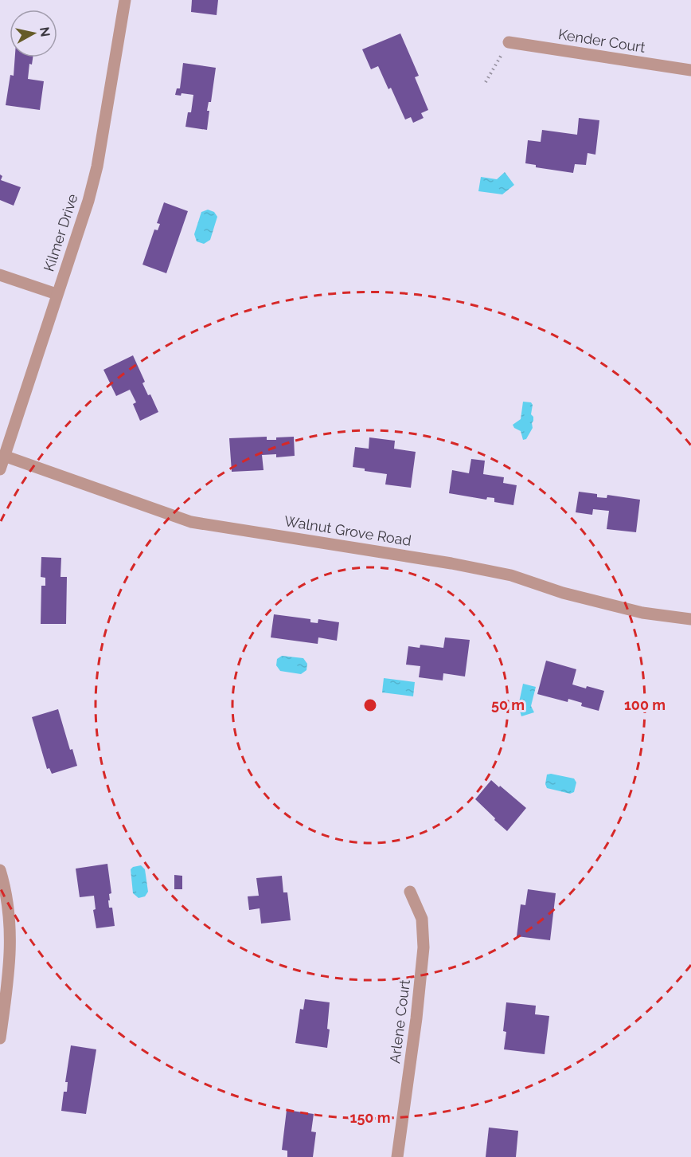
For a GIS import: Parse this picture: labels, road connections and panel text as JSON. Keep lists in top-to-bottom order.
{
  "streets": {
    "street": [
      "Kender Court",
      "Kilmer Drive",
      "Walnut Grove Road",
      "Arlene Court"
    ]
  },
  "crossings": [
    ["Kilmer Drive", "Walnut Grove Road"]
  ],
  "north": "right",
  "rings": ["50 m", "100 m", "150 m"]
}
